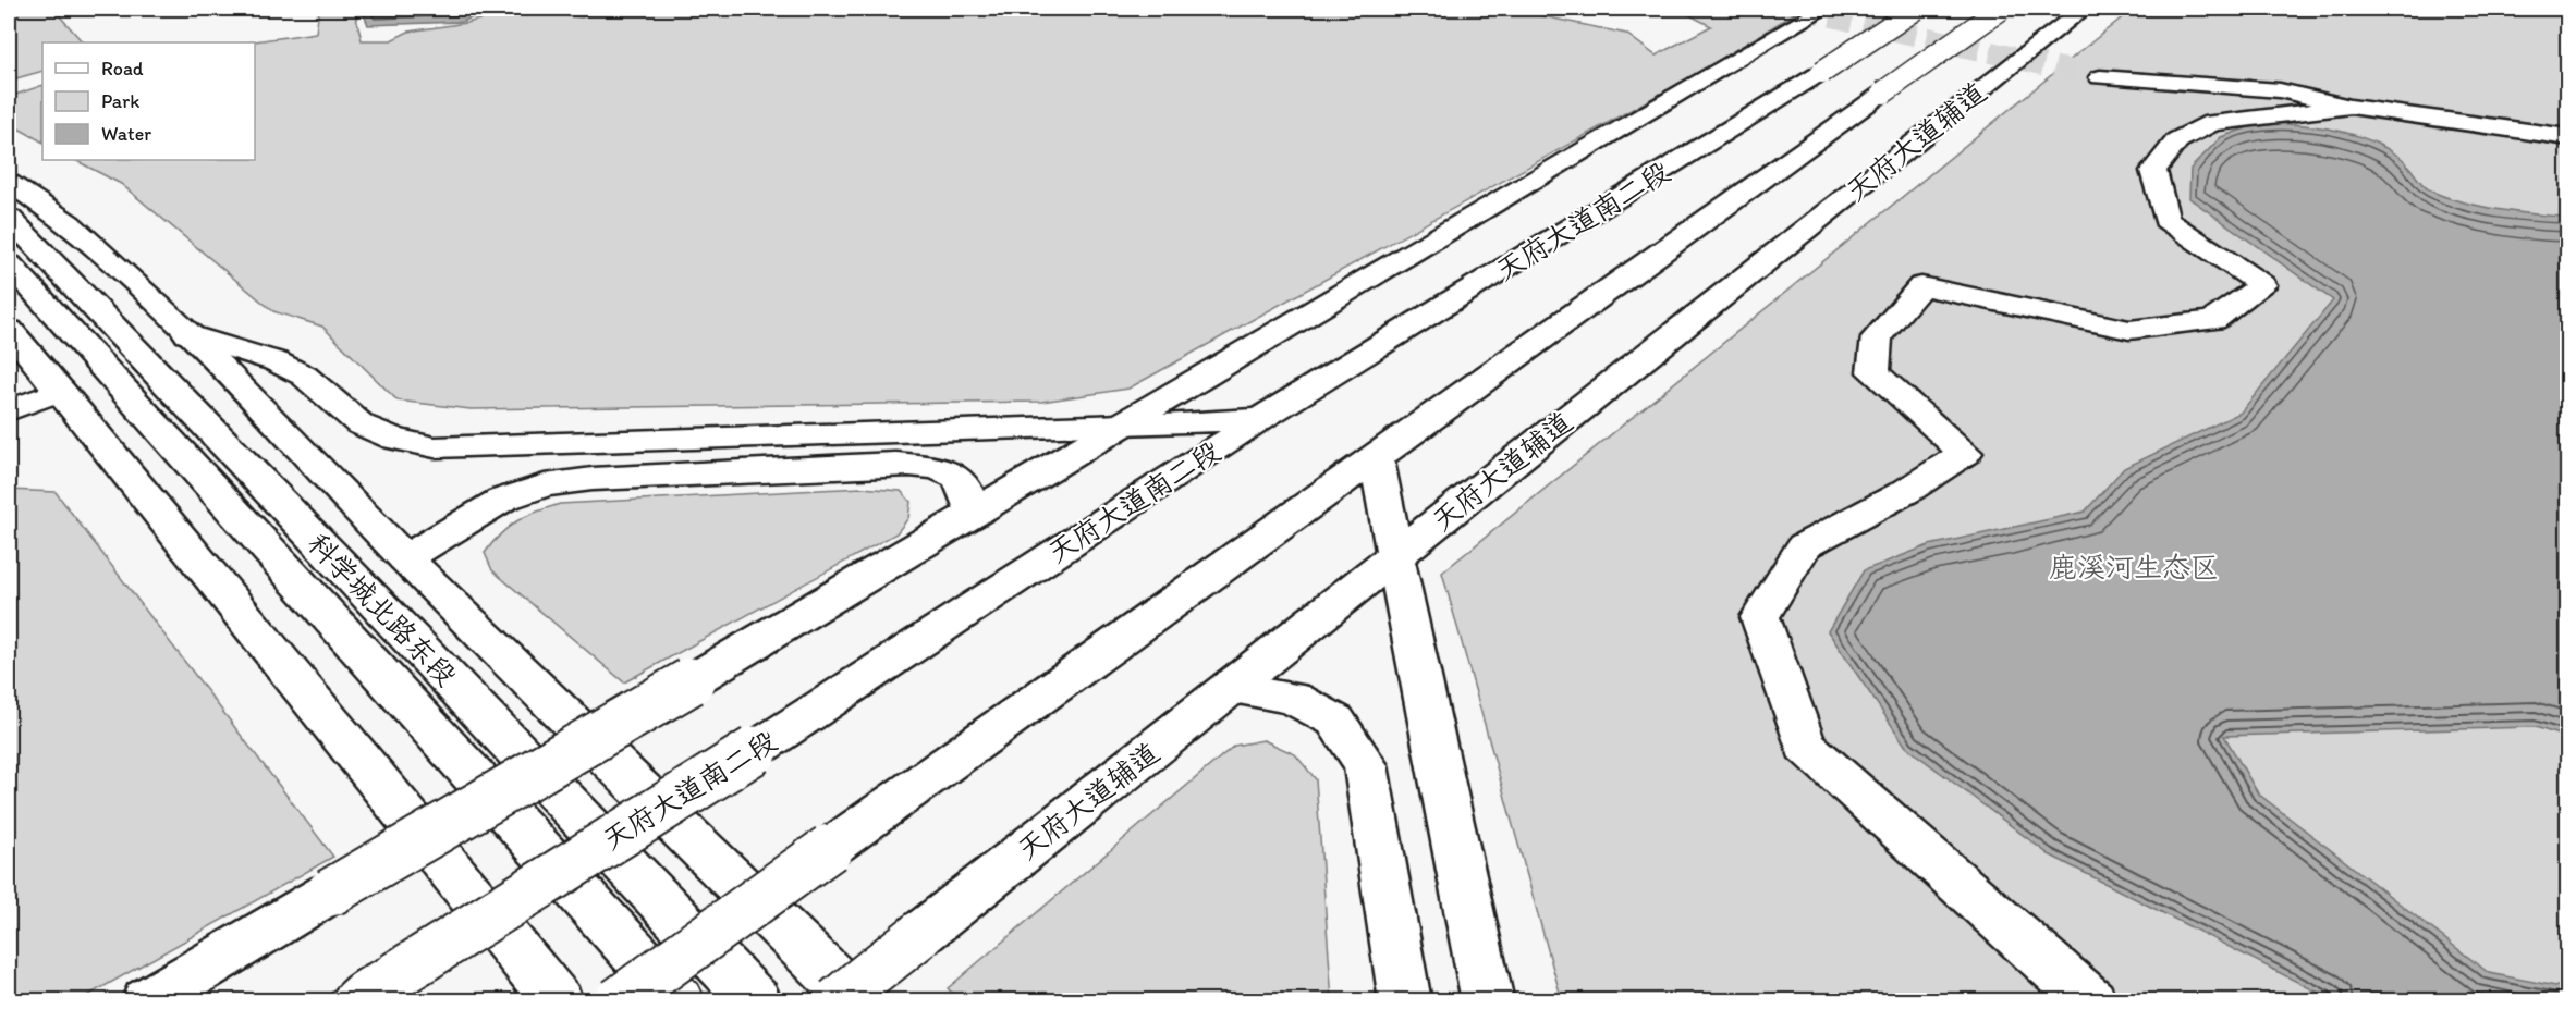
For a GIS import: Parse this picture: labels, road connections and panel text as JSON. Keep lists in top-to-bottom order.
{
  "streets": {
    "main road": ["天府大道辅道", "天府大道南二段", "科学城北路东段"]
  },
  "parks": ["鹿溪河生态区"],
  "legend": ["Road", "Park", "Water"]
}
